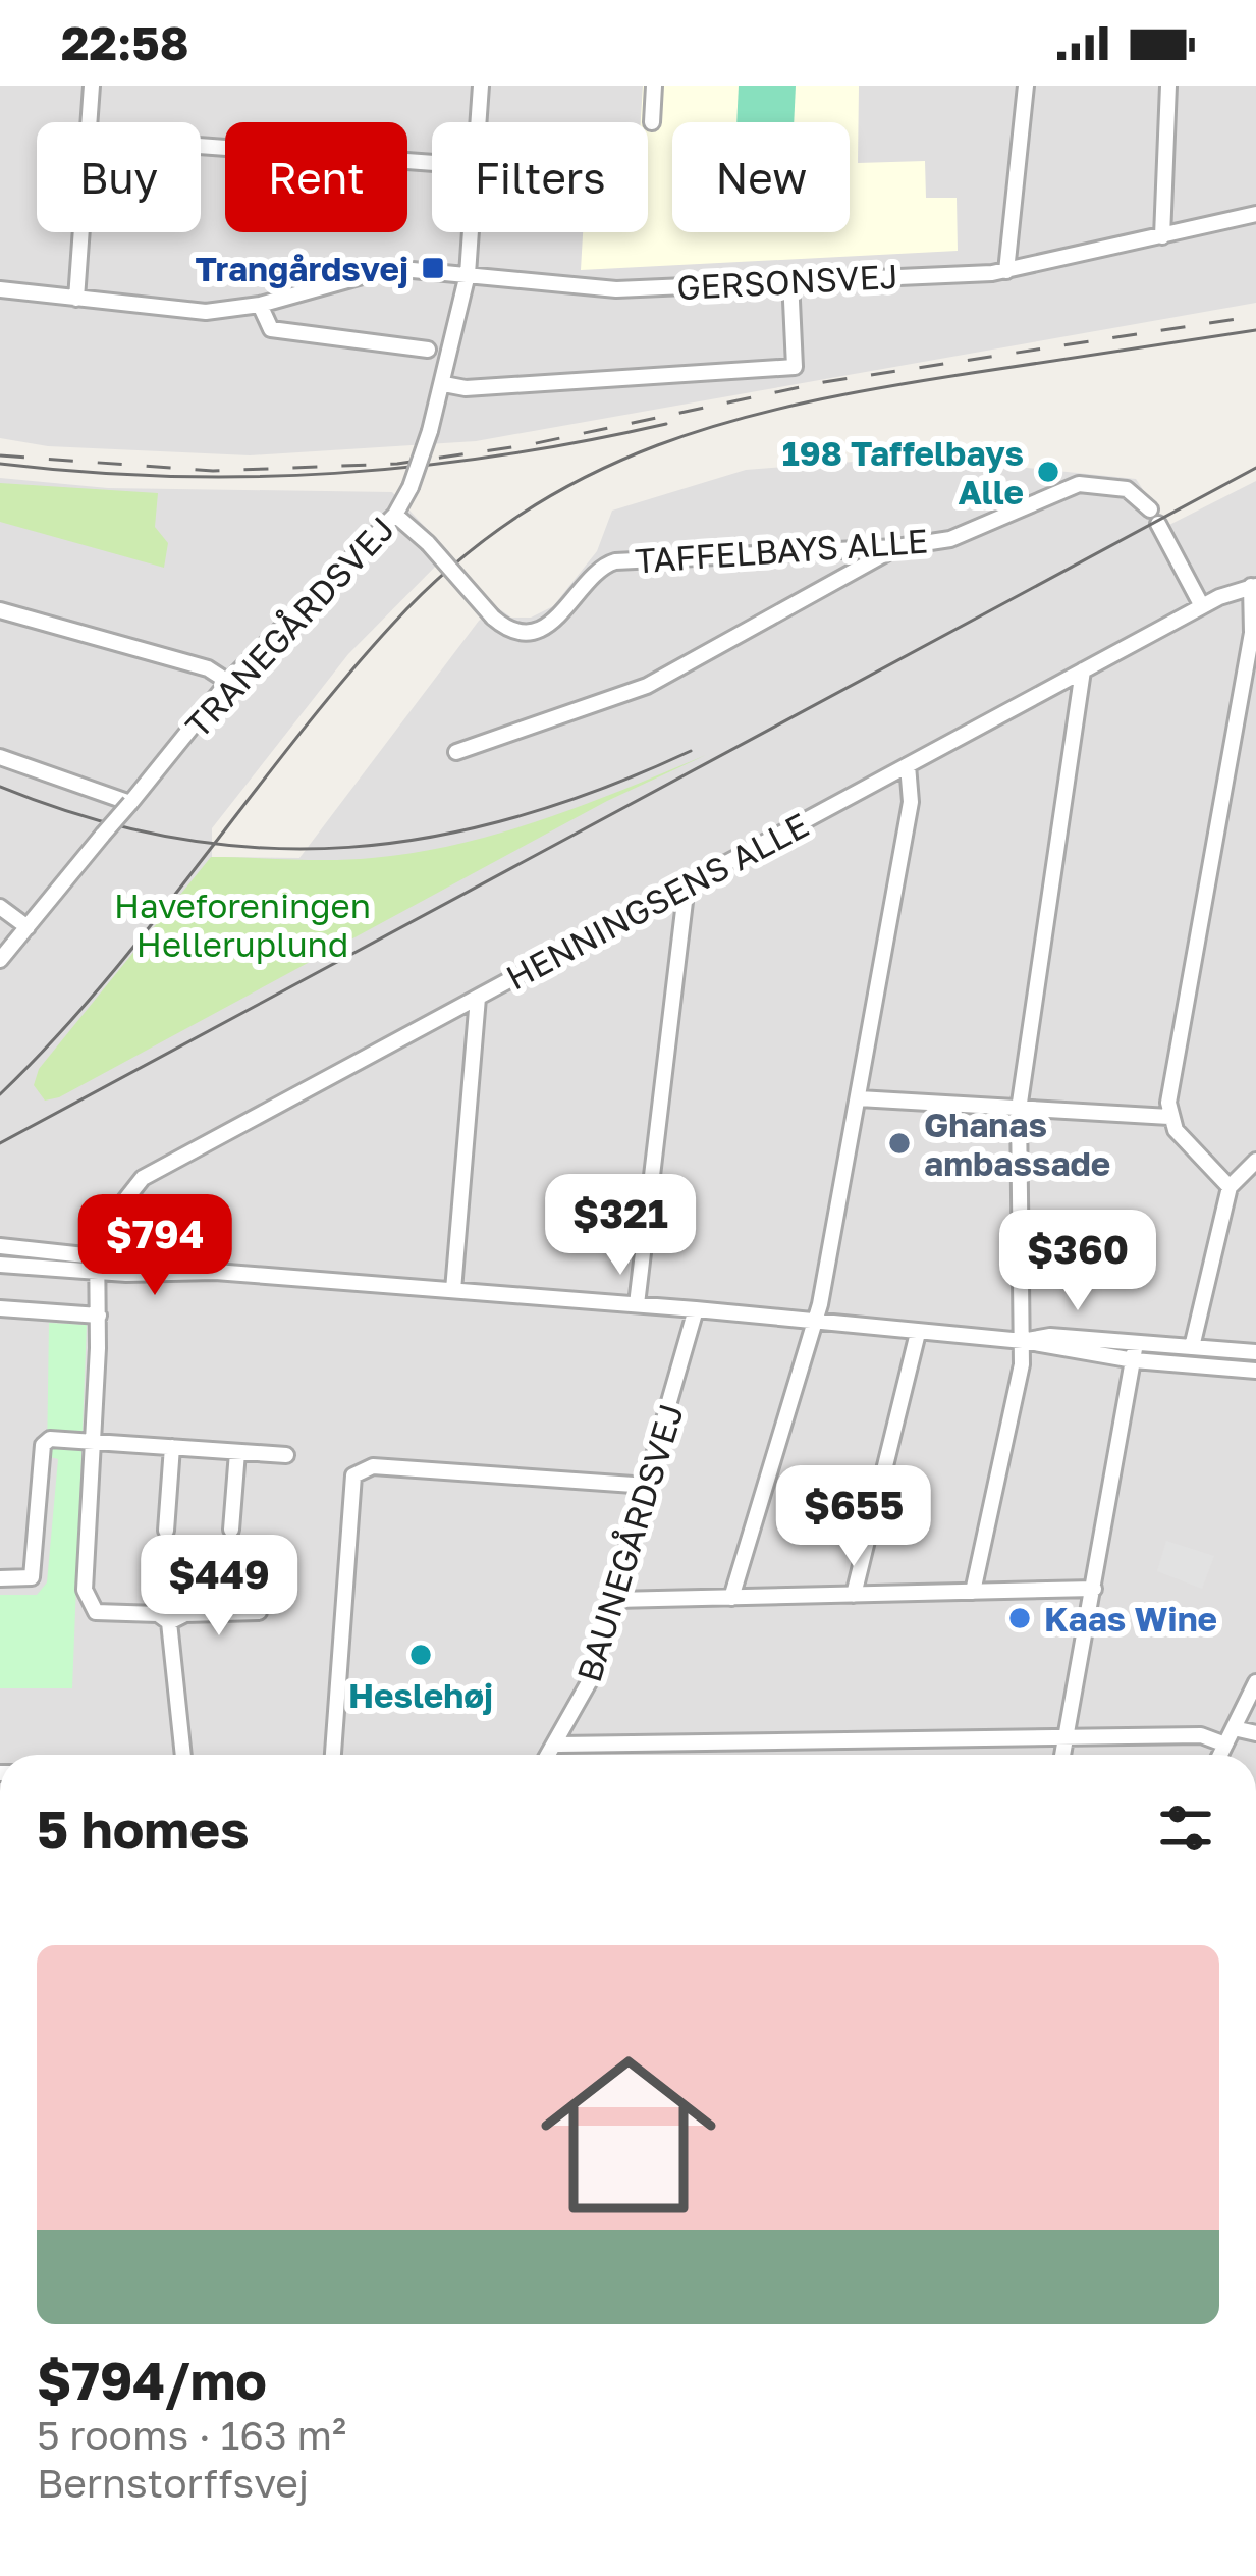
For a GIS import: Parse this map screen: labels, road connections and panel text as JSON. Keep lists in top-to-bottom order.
{
  "streets": {
    "street": [
      "GERSONSVEJ",
      "TAFFELBAYS ALLE",
      "TRANEGÅRDSVEJ",
      "HENNINGSENS ALLE",
      "BAUNEGÅRDSVEJ"
    ]
  },
  "crossings": [
    ["GERSONSVEJ", "TRANEGÅRDSVEJ"],
    ["TAFFELBAYS ALLE", "TRANEGÅRDSVEJ"],
    ["TAFFELBAYS ALLE", "HENNINGSENS ALLE"]
  ],
  "parks": ["Haveforeningen Helleruplund"],
  "places": {
    "transit": ["Trangårdsvej"],
    "other": [
      "198 Taffelbays Alle",
      "Ghanas ambassade",
      "Kaas Wine",
      "Heslehøj"
    ]
  },
  "page": {
    "status": "22:58",
    "chip": [
      "Buy",
      "Rent",
      "Filters",
      "New"
    ],
    "price": [
      "$321",
      "$794",
      "$360",
      "$655",
      "$449"
    ],
    "heading": "5 homes",
    "list": [
      {
        "name": "$794/mo",
        "note": "5 rooms · 163 m² · Bernstorffsvej"
      }
    ]
  }
}
